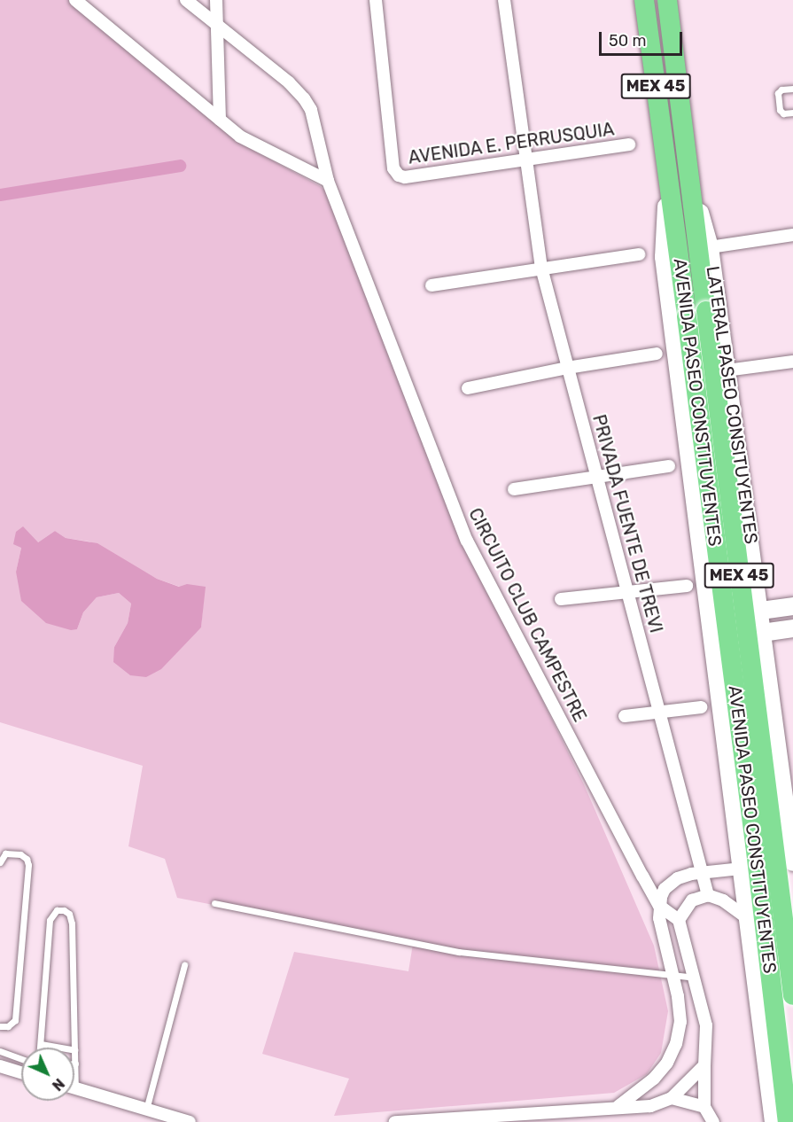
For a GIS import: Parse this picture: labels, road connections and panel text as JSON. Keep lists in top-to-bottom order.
{
  "streets": {
    "highway": ["MEX 45", "AVENIDA PASEO CONSTITUYENTES"],
    "main road": ["LATERAL PASEO CONSITUYENTES"],
    "street": ["AVENIDA E. PERRUSQUIA", "PRIVADA FUENTE DE TREVI", "CIRCUITO CLUB CAMPESTRE"]
  },
  "crossings": [
    ["AVENIDA E. PERRUSQUIA", "PRIVADA FUENTE DE TREVI"],
    ["AVENIDA PASEO CONSTITUYENTES", "LATERAL PASEO CONSITUYENTES"]
  ],
  "scale_bar": "50 m",
  "north": "bottom right"
}
